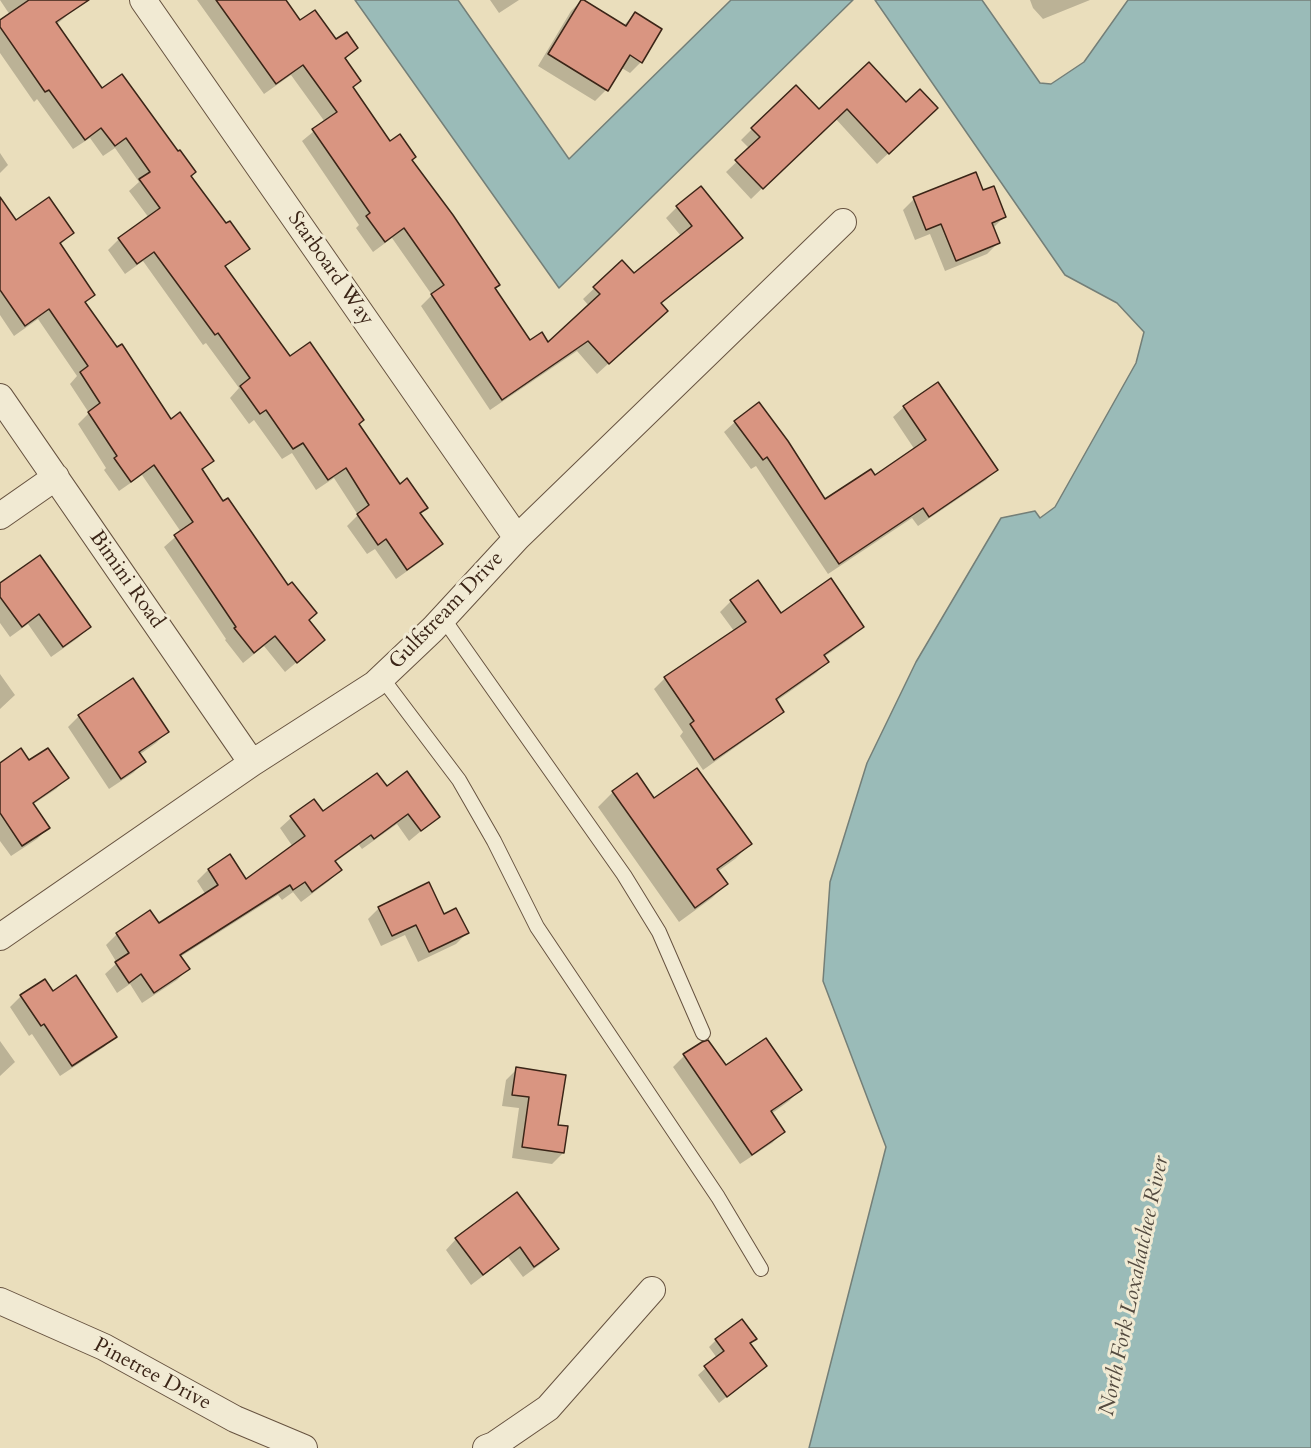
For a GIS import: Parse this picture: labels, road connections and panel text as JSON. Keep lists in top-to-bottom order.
{
  "streets": {
    "street": [
      "Starboard Way",
      "Bimini Road",
      "Gulfstream Drive",
      "Pinetree Drive"
    ]
  },
  "crossings": [
    ["Starboard Way", "Gulfstream Drive"],
    ["Bimini Road", "Gulfstream Drive"]
  ],
  "water": ["North Fork Loxahatchee River"]
}
